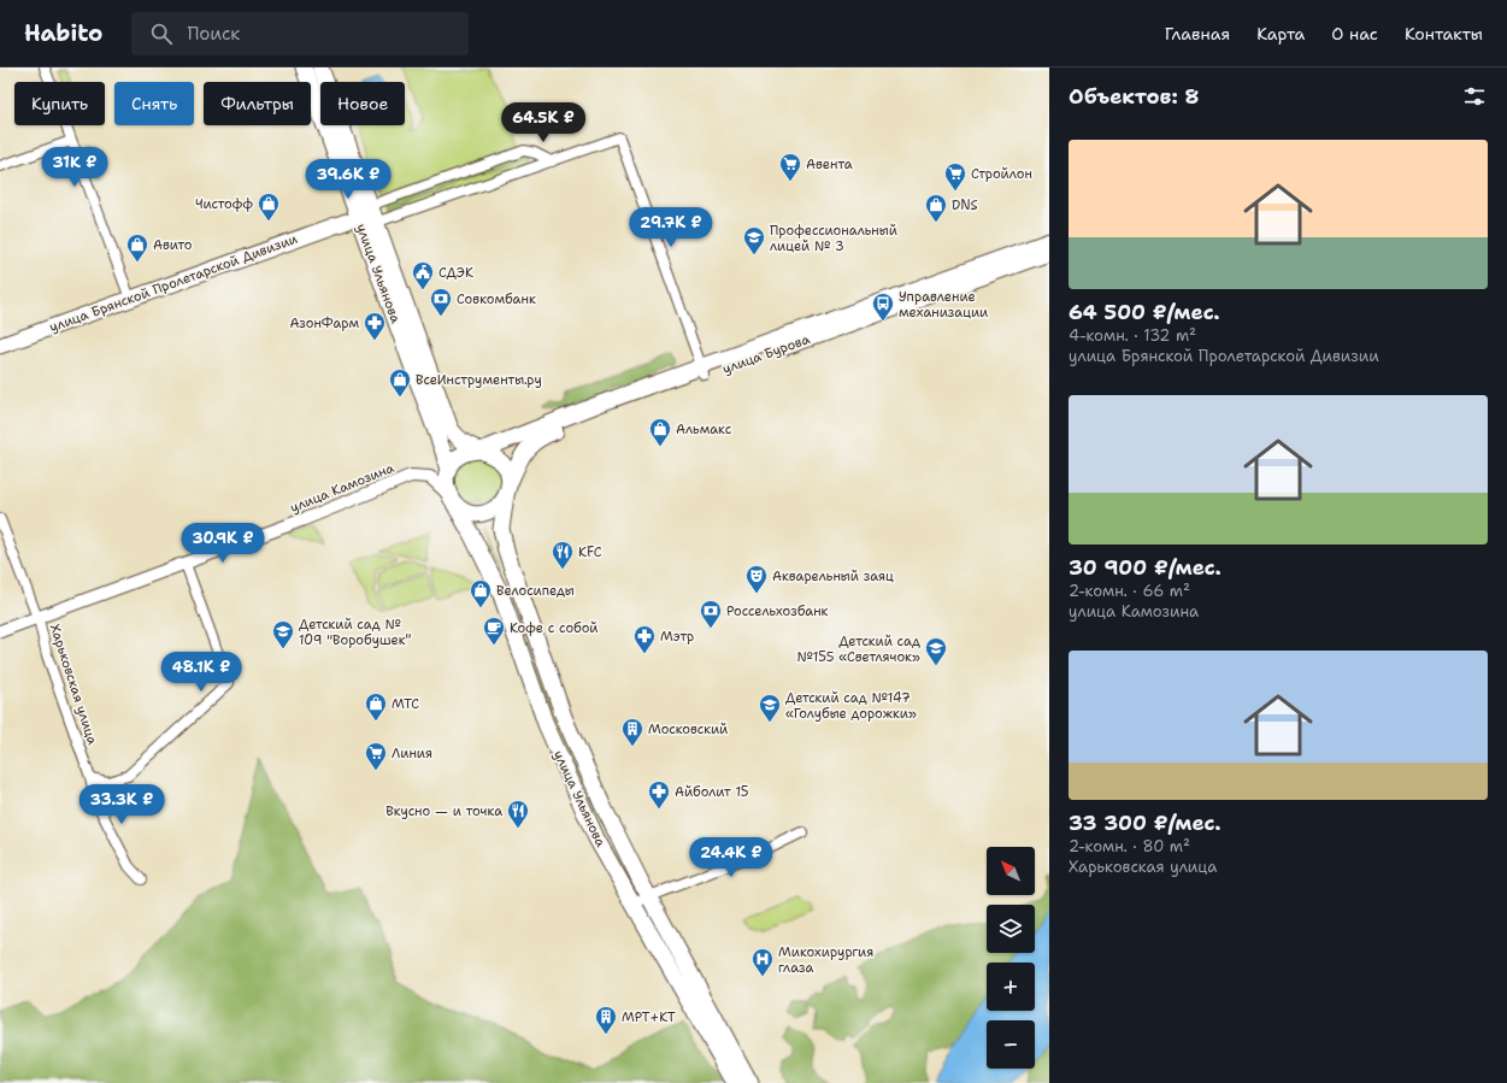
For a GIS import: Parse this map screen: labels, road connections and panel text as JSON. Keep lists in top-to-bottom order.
{
  "streets": {
    "main road": ["улица Ульянова", "улица Брянской Пролетарской Дивизии", "улица Бурова"],
    "street": ["улица Камозина", "Харьковская улица"]
  },
  "crossings": [
    ["улица Ульянова", "улица Брянской Пролетарской Дивизии"],
    ["улица Ульянова", "улица Бурова"],
    ["улица Ульянова", "улица Камозина"],
    ["улица Бурова", "улица Камозина"],
    ["улица Камозина", "Харьковская улица"]
  ],
  "places": {
    "supermarket": ["Авента", "Стройлон", "Линия"],
    "shop": [
      "Чистофф",
      "DNS",
      "Авито",
      "ВсеИнструменты.ру",
      "Альмакс",
      "Велосипеды",
      "МТС"
    ],
    "school or university": [
      "Профессиональный лицей № 3",
      "Детский сад № 109 \"Воробушек\"",
      "Детский сад №155 «Светлячок»",
      "Детский сад №147 «Голубые дорожки»"
    ],
    "public building": ["СДЭК"],
    "bank": ["Совкомбанк", "Россельхозбанк"],
    "bus stop": ["Управление механизации"],
    "pharmacy": ["АзонФарм", "Мэтр", "Айболит 15"],
    "restaurant": ["KFC", "Вкусно — и точка"],
    "theatre": ["Акварельный заяц"],
    "cafe": ["Кофе с собой"],
    "building": ["Московский", "МРТ+КТ"],
    "hospital": ["Микохирургия глаза"]
  },
  "north": "top left",
  "page": {
    "header": "Habito",
    "search": "Поиск",
    "nav": [
      "Главная",
      "Карта",
      "О нас",
      "Контакты"
    ],
    "heading": "Объектов: 8",
    "chip": [
      "Купить",
      "Снять",
      "Фильтры",
      "Новое"
    ],
    "price": [
      "64.5K ₽",
      "31K ₽",
      "39.6K ₽",
      "29.7K ₽",
      "30.9K ₽",
      "48.1K ₽",
      "33.3K ₽",
      "24.4K ₽"
    ],
    "list": [
      {
        "name": "64 500 ₽/мес.",
        "note": "4-комн. · 132 m² · улица Брянской Пролетарской Дивизии"
      },
      {
        "name": "30 900 ₽/мес.",
        "note": "2-комн. · 66 m² · улица Камозина"
      },
      {
        "name": "33 300 ₽/мес.",
        "note": "2-комн. · 80 m² · Харьковская улица"
      }
    ],
    "map_buttons": ["+", "−"]
  }
}
